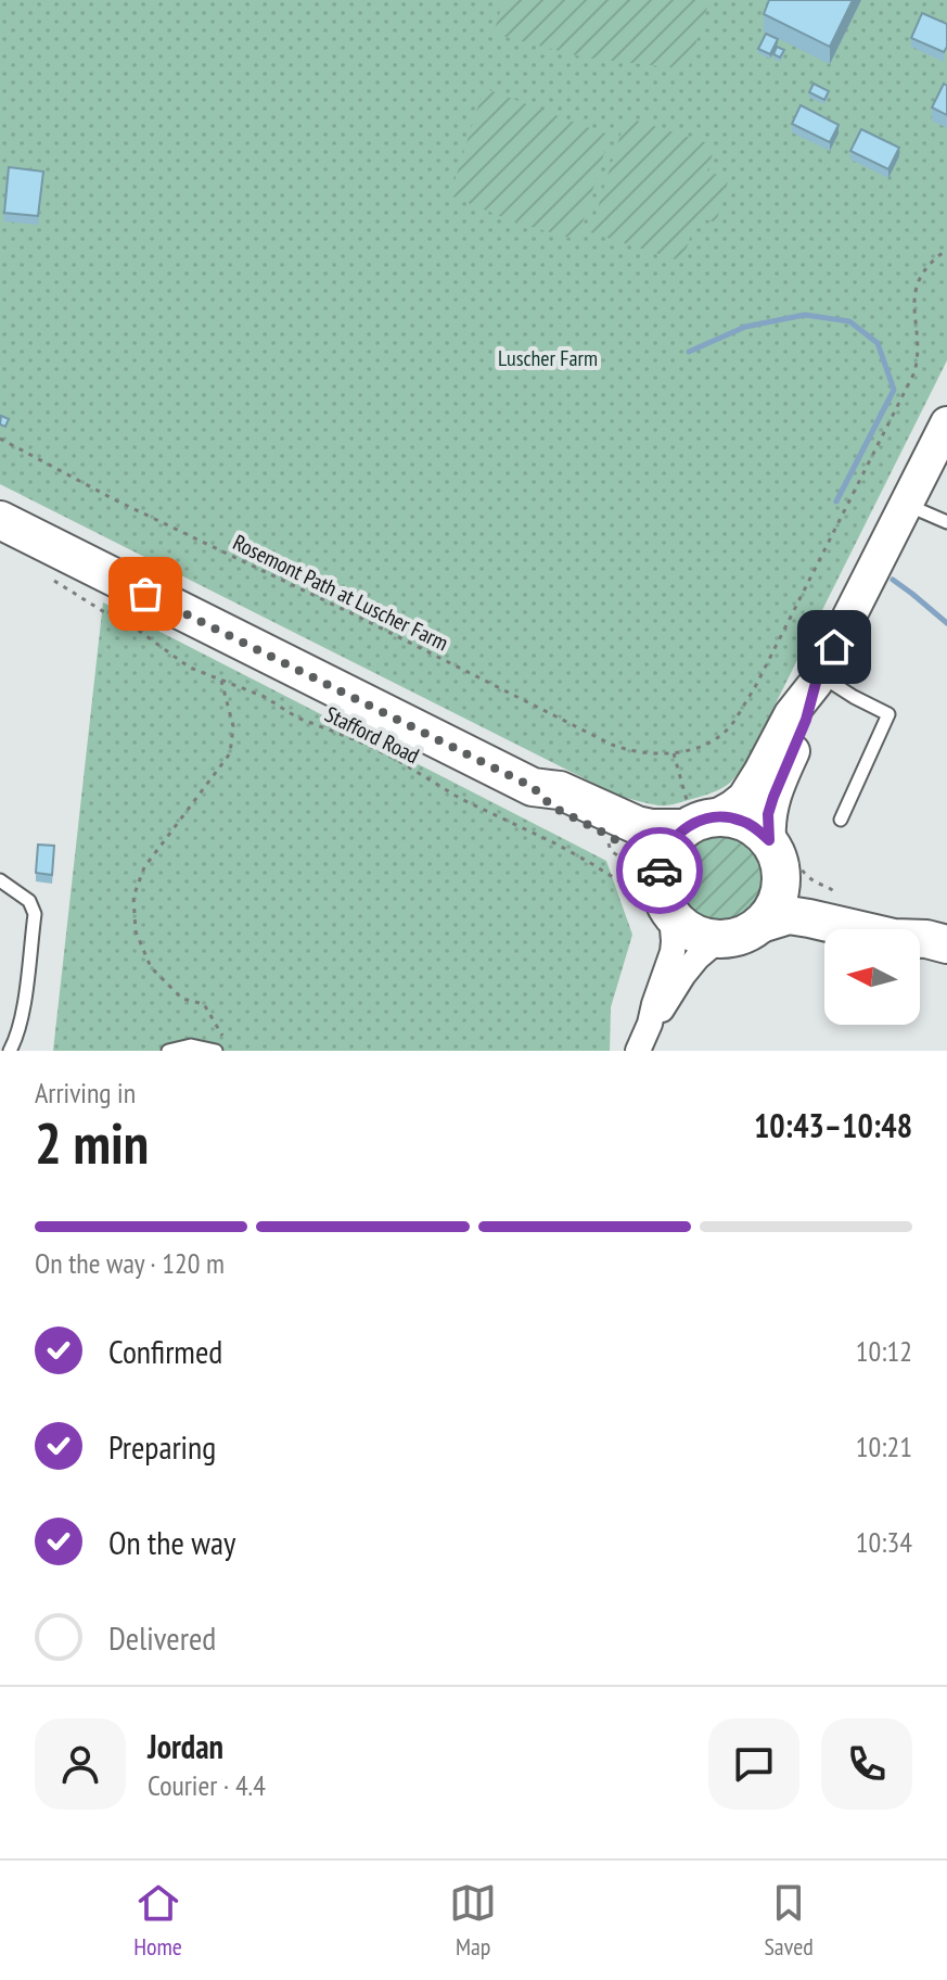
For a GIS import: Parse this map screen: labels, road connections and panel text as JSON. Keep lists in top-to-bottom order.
{
  "streets": {
    "path": ["Rosemont Path at Luscher Farm", "Stafford Road"]
  },
  "parks": ["Luscher Farm"],
  "north": "left",
  "page": {
    "heading": ["2 min", "Arriving in", "10:43–10:48"],
    "panel": ["Jordan", "Courier · 4.4"],
    "bar": "On the way · 120 m",
    "list": [
      ["Confirmed", "10:12"],
      ["Preparing", "10:21"],
      ["On the way", "10:34"],
      "Delivered"
    ],
    "tabs": ["Home", "Map", "Saved"]
  }
}
